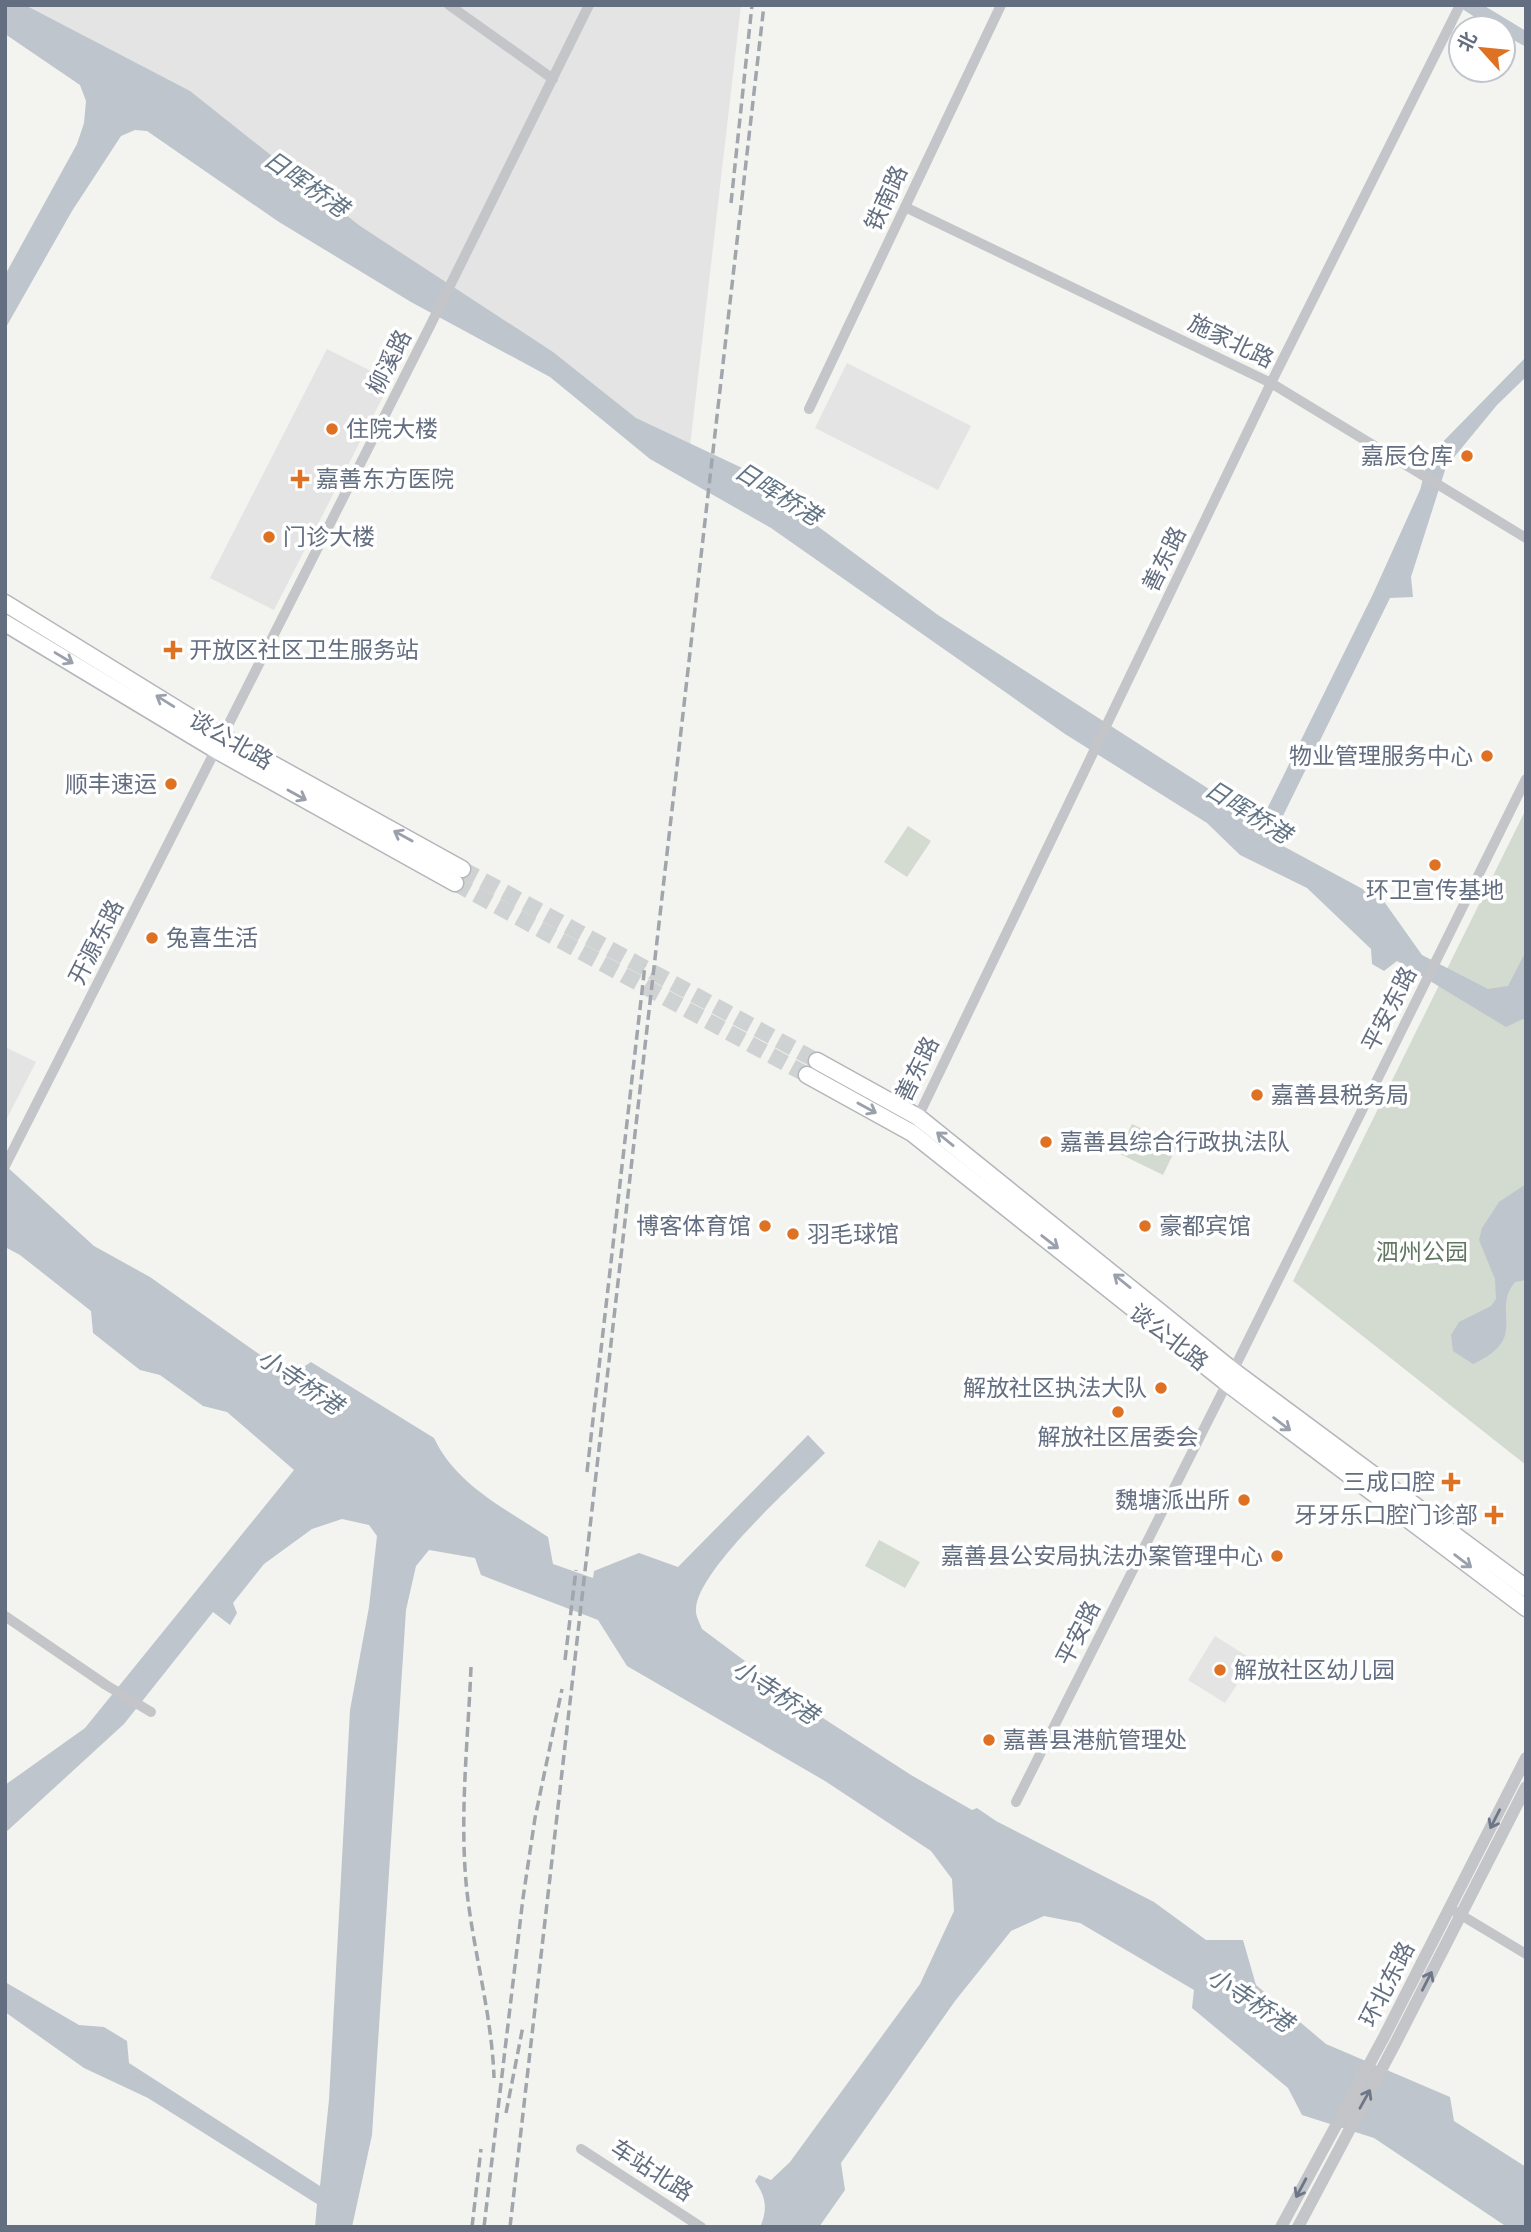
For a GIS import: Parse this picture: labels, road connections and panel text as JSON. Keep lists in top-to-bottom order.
{
  "streets": {
    "main road": ["谈公北路"],
    "street": [
      "铁南路",
      "施家北路",
      "柳溪路",
      "善东路",
      "开源东路",
      "平安东路",
      "平安路",
      "环北东路",
      "车站北路"
    ]
  },
  "crossings": [
    ["铁南路", "施家北路"],
    ["施家北路", "善东路"],
    ["柳溪路", "谈公北路"],
    ["柳溪路", "开源东路"],
    ["善东路", "谈公北路"],
    ["谈公北路", "开源东路"],
    ["谈公北路", "平安东路"],
    ["谈公北路", "平安路"],
    ["平安东路", "平安路"]
  ],
  "water": ["日晖桥港", "小寺桥港"],
  "parks": ["泗州公园"],
  "places": {
    "other": [
      "住院大楼",
      "嘉辰仓库",
      "门诊大楼",
      "物业管理服务中心",
      "顺丰速运",
      "环卫宣传基地",
      "兔喜生活",
      "嘉善县税务局",
      "嘉善县综合行政执法队",
      "博客体育馆",
      "豪都宾馆",
      "羽毛球馆",
      "解放社区执法大队",
      "解放社区居委会",
      "魏塘派出所",
      "嘉善县公安局执法办案管理中心",
      "解放社区幼儿园",
      "嘉善县港航管理处"
    ],
    "health": [
      "嘉善东方医院",
      "开放区社区卫生服务站",
      "三成口腔",
      "牙牙乐口腔门诊部"
    ]
  },
  "north": "top left"
}
